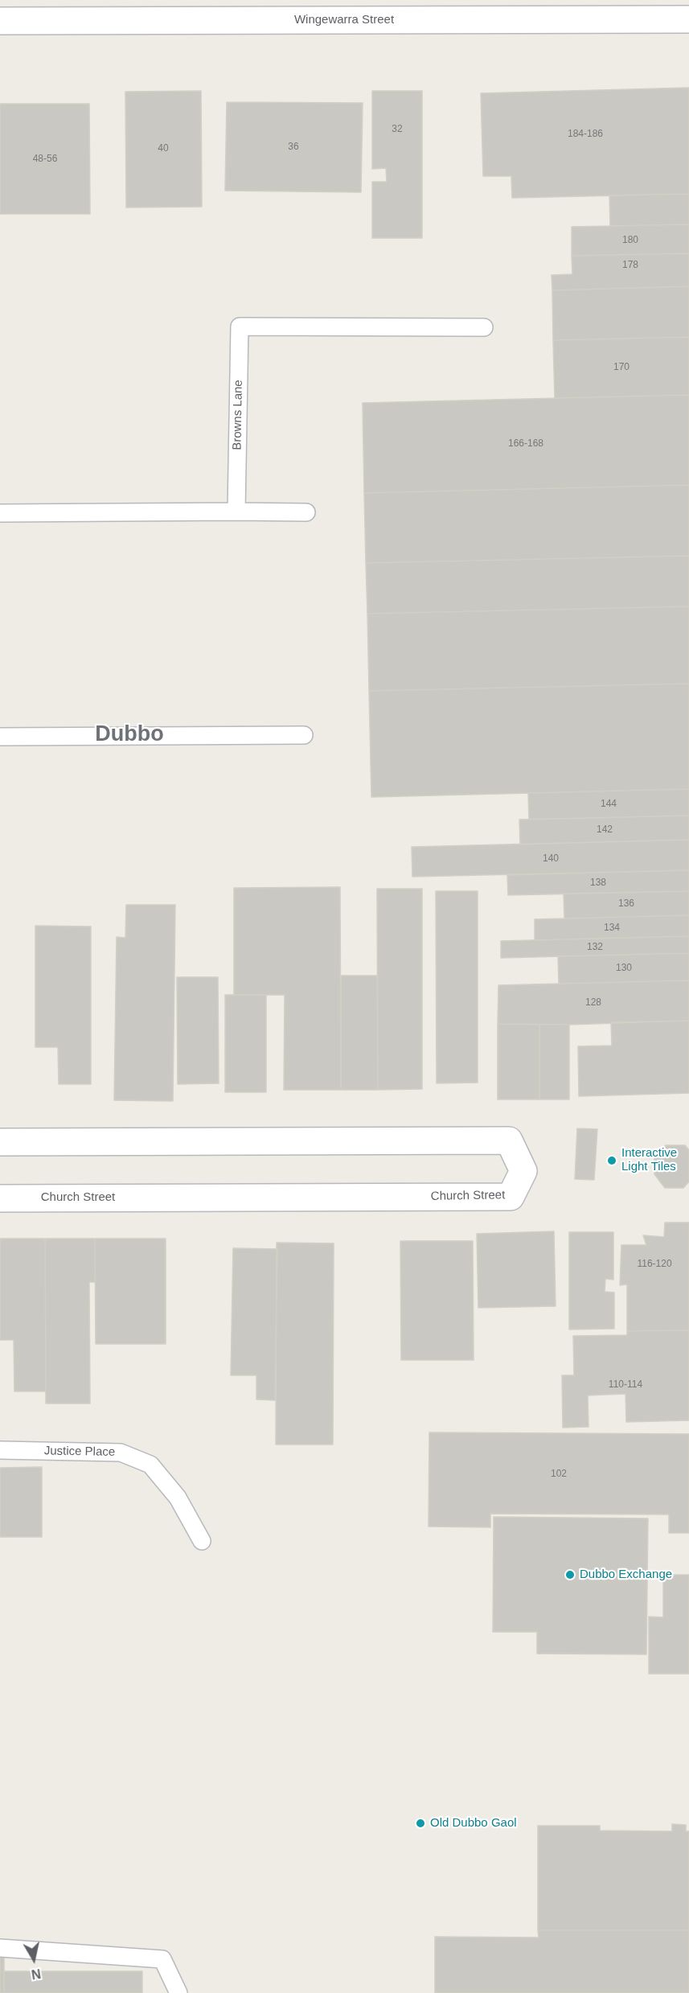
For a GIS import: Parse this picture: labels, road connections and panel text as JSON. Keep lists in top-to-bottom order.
{
  "streets": {
    "street": ["Wingewarra Street", "Church Street"],
    "lane": ["Browns Lane", "Justice Place"]
  },
  "districts": ["Dubbo"],
  "places": ["Interactive Light Tiles", "Dubbo Exchange", "Old Dubbo Gaol"],
  "house_numbers": [
    "32",
    "184-186",
    "36",
    "40",
    "48-56",
    "180",
    "178",
    "170",
    "166-168",
    "144",
    "142",
    "140",
    "138",
    "136",
    "134",
    "132",
    "130",
    "128",
    "116-120",
    "110-114",
    "102"
  ],
  "north": "bottom"
}
